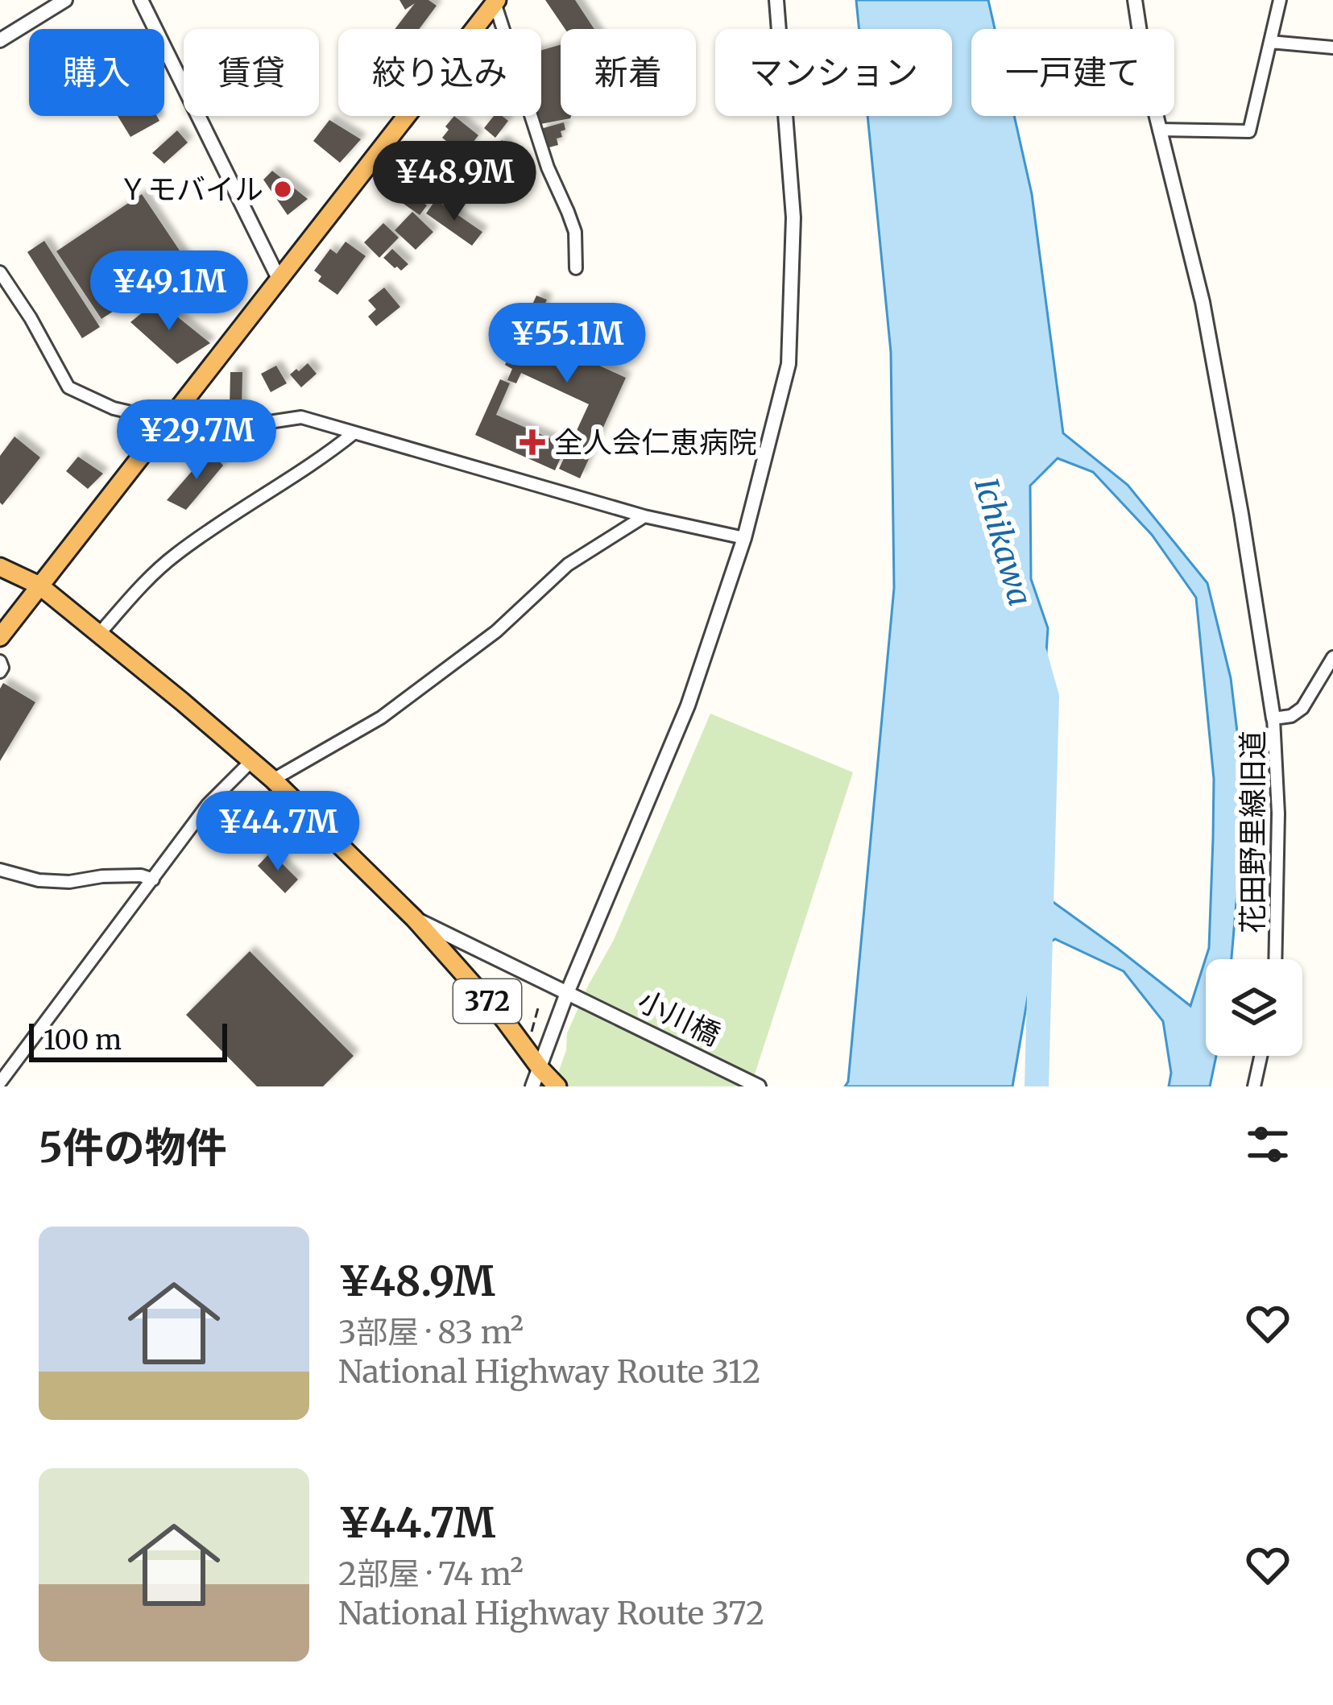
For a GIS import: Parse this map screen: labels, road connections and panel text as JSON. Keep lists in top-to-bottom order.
{
  "streets": {
    "highway": ["372"],
    "street": ["花田野里線旧道", "小川橋"]
  },
  "crossings": [
    ["372", "小川橋"]
  ],
  "water": ["Ichikawa"],
  "places": {
    "other": ["Ｙモバイル"],
    "health": ["全人会仁恵病院"]
  },
  "scale_bar": "100 m",
  "page": {
    "chip": [
      "購入",
      "賃貸",
      "絞り込み",
      "新着",
      "マンション",
      "一戸建て"
    ],
    "price": [
      "¥48.9M",
      "¥49.1M",
      "¥55.1M",
      "¥29.7M",
      "¥44.7M"
    ],
    "scale": "100 m",
    "heading": "5件の物件",
    "list": [
      {
        "name": "¥48.9M",
        "note": "3部屋 · 83 m² · National Highway Route 312"
      },
      {
        "name": "¥44.7M",
        "note": "2部屋 · 74 m² · National Highway Route 372"
      }
    ]
  }
}
